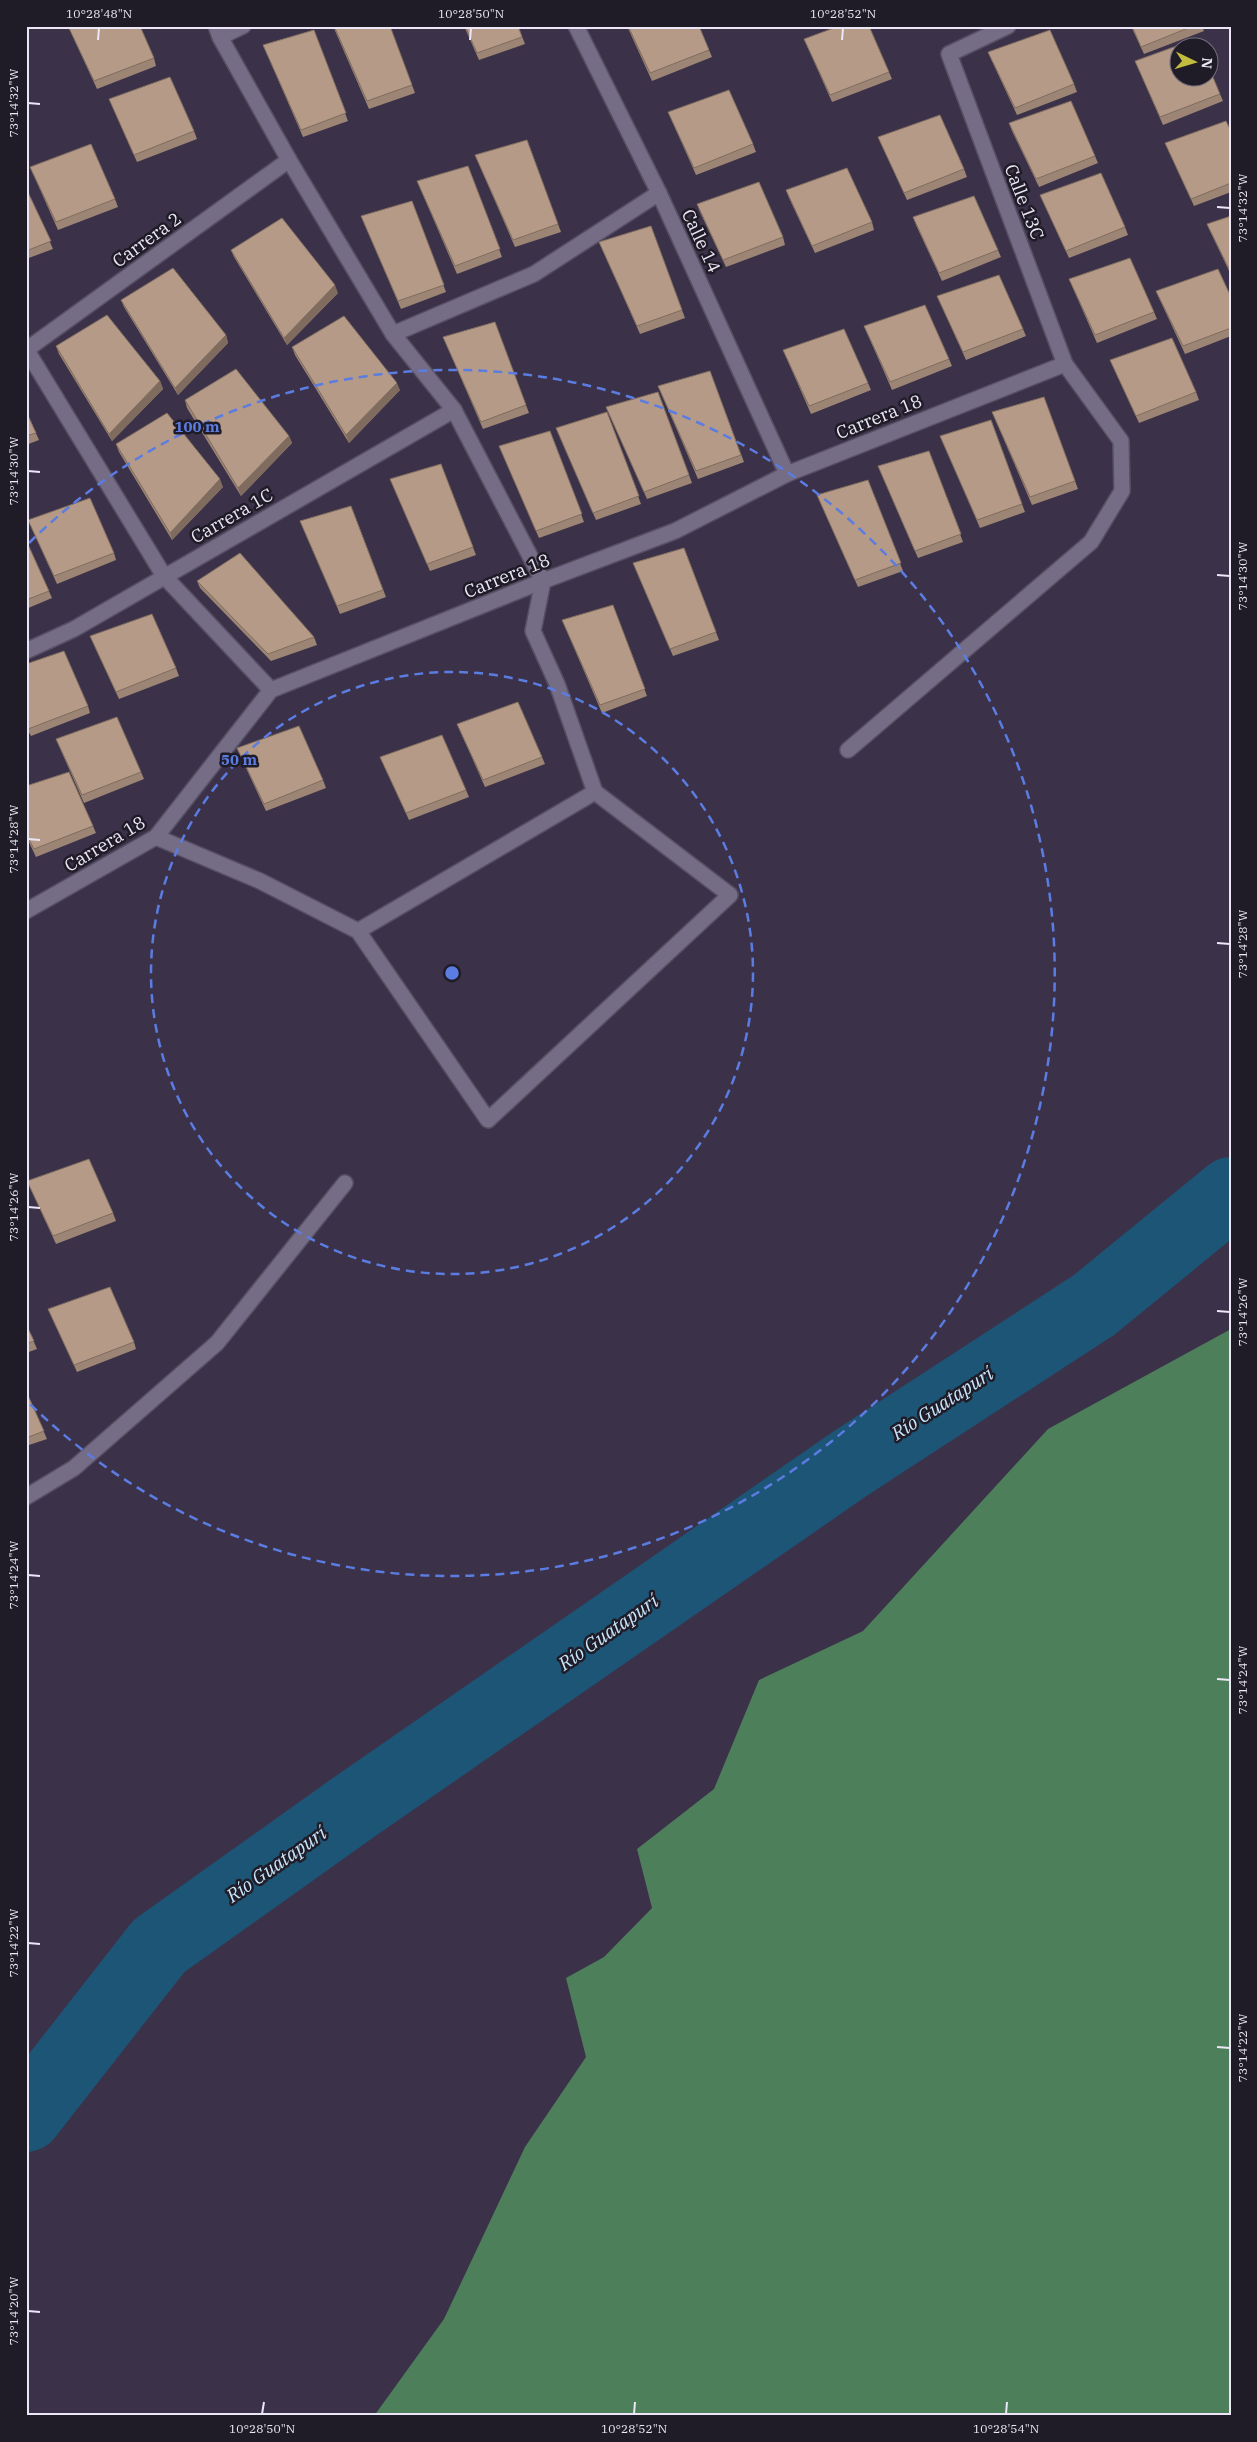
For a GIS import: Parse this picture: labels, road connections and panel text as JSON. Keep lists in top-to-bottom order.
{
  "streets": {
    "street": [
      "Calle 13C",
      "Carrera 2",
      "Calle 14",
      "Carrera 18",
      "Carrera 1C"
    ]
  },
  "crossings": [
    ["Calle 13C", "Carrera 18"],
    ["Calle 14", "Carrera 18"]
  ],
  "water": ["Río Guatapurí"],
  "north": "right",
  "coordinates": [
    "10°28'48\"N",
    "10°28'50\"N",
    "10°28'52\"N",
    "73°14'32\"W",
    "73°14'30\"W",
    "73°14'28\"W",
    "73°14'26\"W",
    "73°14'24\"W",
    "73°14'22\"W",
    "73°14'20\"W",
    "10°28'54\"N"
  ],
  "rings": ["100 m", "50 m"]
}
